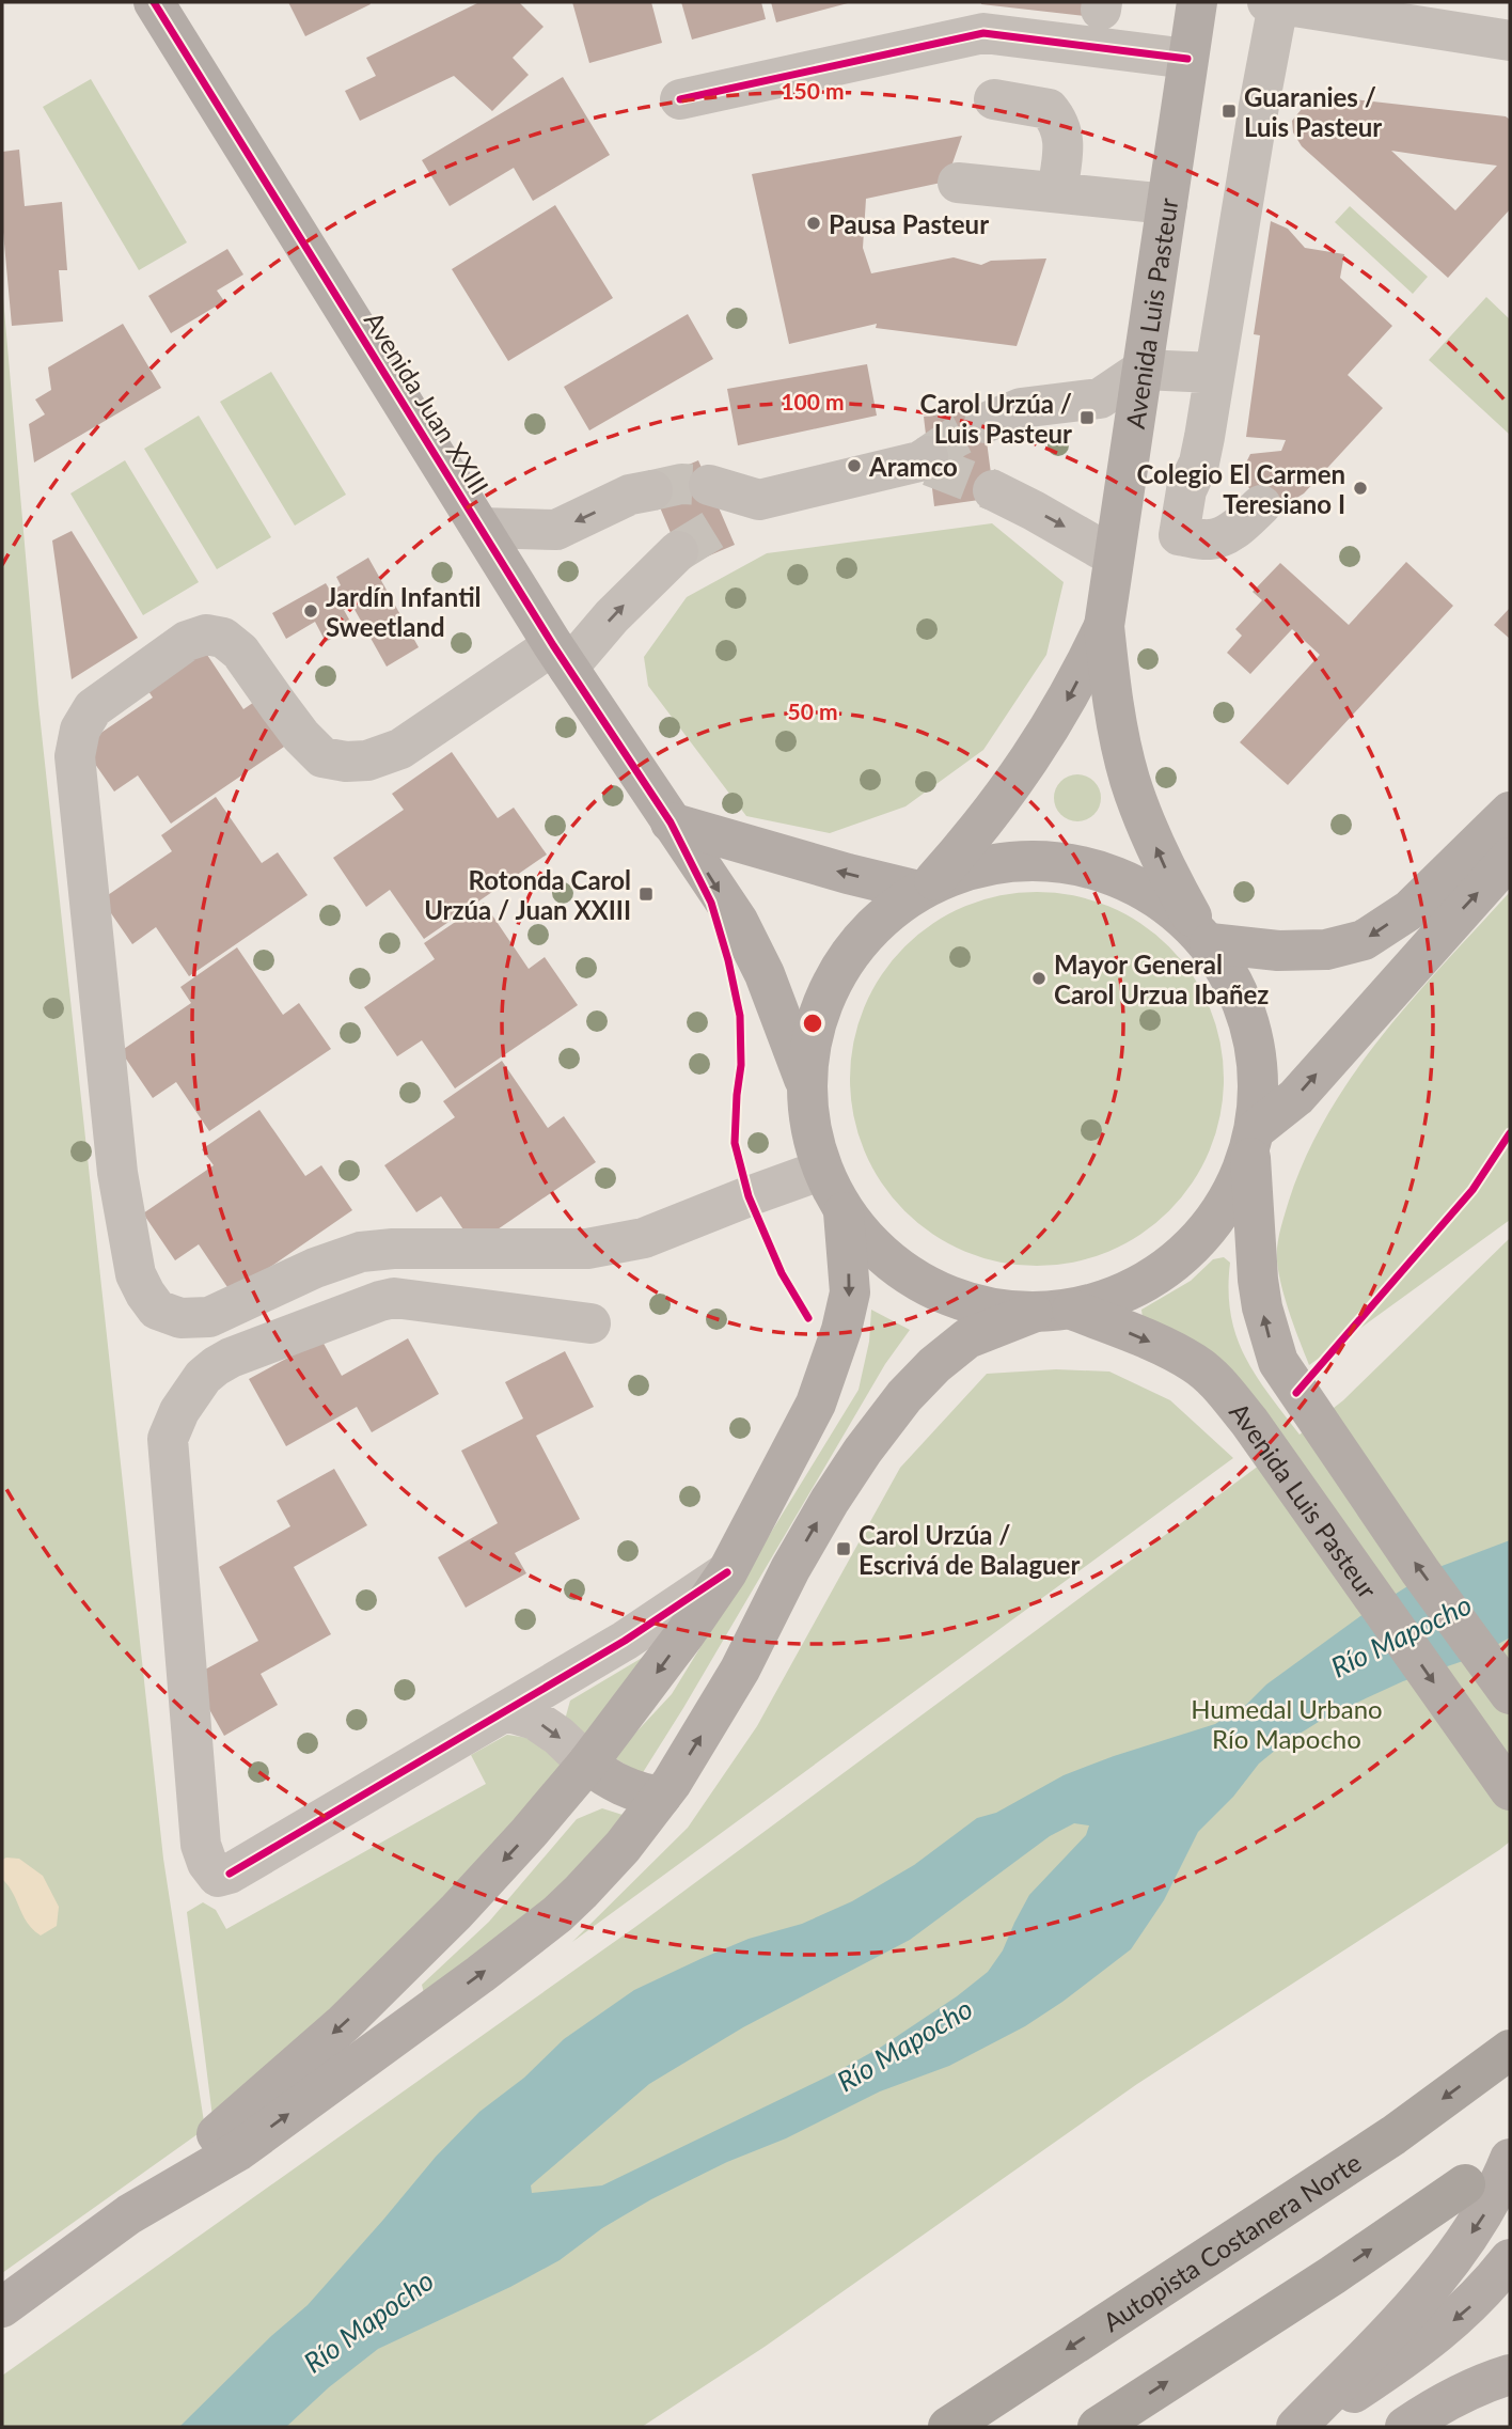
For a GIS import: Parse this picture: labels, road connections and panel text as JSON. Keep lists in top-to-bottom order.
{
  "streets": {
    "highway": ["Autopista Costanera Norte"],
    "main road": ["Avenida Luis Pasteur", "Avenida Juan XXIII"]
  },
  "water": ["Río Mapocho"],
  "parks": ["Humedal Urbano Río Mapocho"],
  "places": {
    "transit": [
      "Guaranies / Luis Pasteur",
      "Carol Urzúa / Luis Pasteur",
      "Rotonda Carol Urzúa / Juan XXIII",
      "Carol Urzúa / Escrivá de Balaguer"
    ],
    "other": [
      "Pausa Pasteur",
      "Aramco",
      "Colegio El Carmen Teresiano I",
      "Jardín Infantil Sweetland",
      "Mayor General Carol Urzua Ibañez"
    ]
  },
  "rings": ["150 m", "100 m", "50 m"]
}
